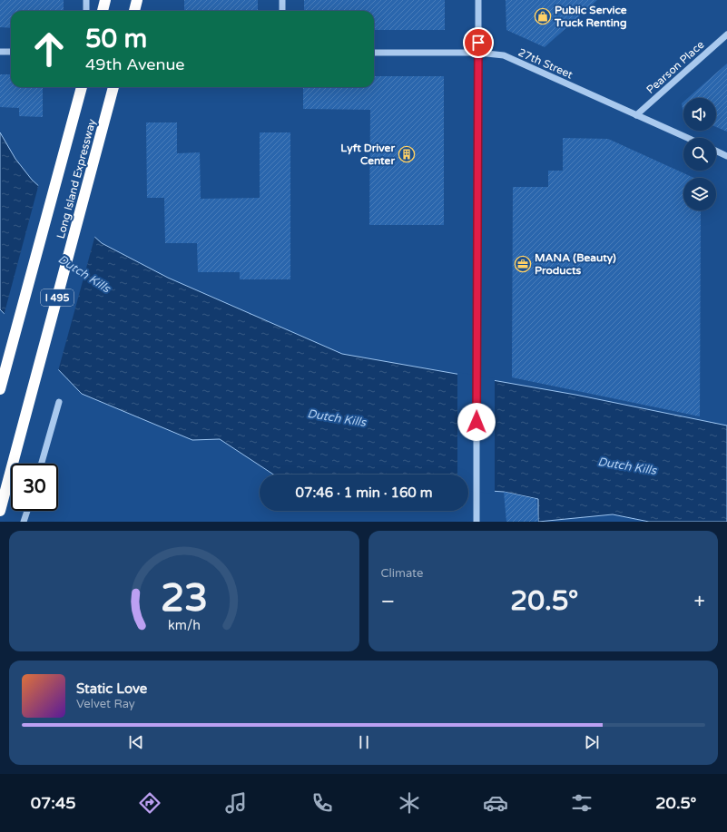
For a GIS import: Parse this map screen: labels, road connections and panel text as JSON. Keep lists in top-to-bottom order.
{
  "streets": {
    "highway": ["Long Island Expressway", "I 495"],
    "street": ["27th Street", "Pearson Place"]
  },
  "crossings": [
    ["27th Street", "Pearson Place"]
  ],
  "water": ["Dutch Kills"],
  "places": {
    "shop": ["Public Service Truck Renting"],
    "building": ["Lyft Driver Center"],
    "office": ["MANA (Beauty) Products"]
  },
  "page": {
    "turn": ["50 m", "49th Avenue"],
    "limit": "30",
    "trip": "07:46 · 1 min · 160 m",
    "tile": "Climate",
    "heat": ["−", "20.5°", "+"],
    "song": ["Static Love", "Velvet Ray"],
    "tabs": ["07:45", "20.5°"],
    "gauge": ["23", "km/h"]
  }
}
